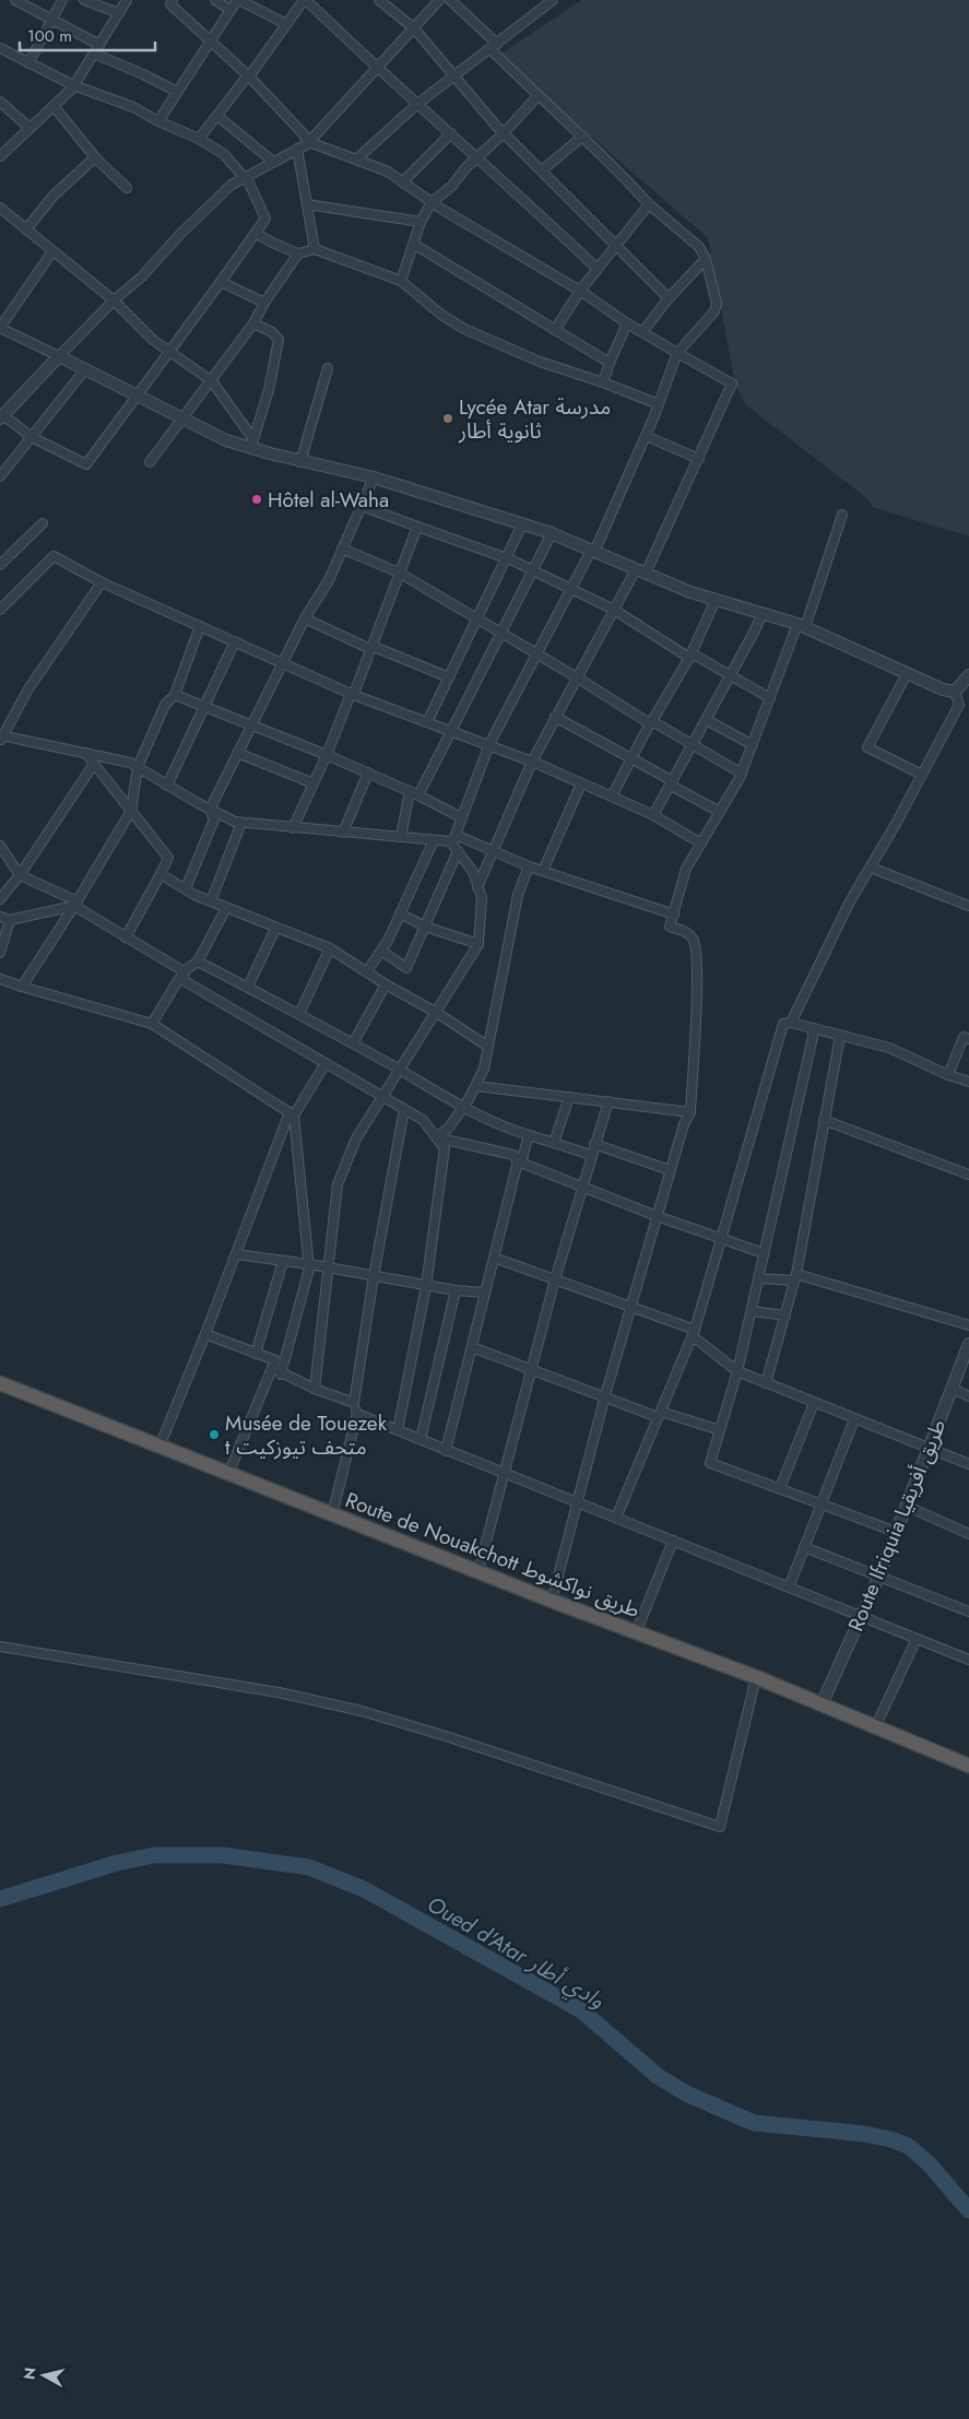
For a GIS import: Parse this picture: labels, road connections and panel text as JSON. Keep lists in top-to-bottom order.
{
  "streets": {
    "highway": ["Route de Nouakchott طريق نواكشوط"],
    "street": ["Route Ifriquia طريق أفريقيا"]
  },
  "crossings": [
    ["Route Ifriquia طريق أفريقيا", "Route de Nouakchott طريق نواكشوط"]
  ],
  "water": ["Oued d'Atar وادي أطار"],
  "places": ["Lycée Atar مدرسة ثانوية أطار", "Hôtel al-Waha", "Musée de Touezek t متحف تيوزكيت"],
  "scale_bar": "100 m",
  "north": "left"
}
